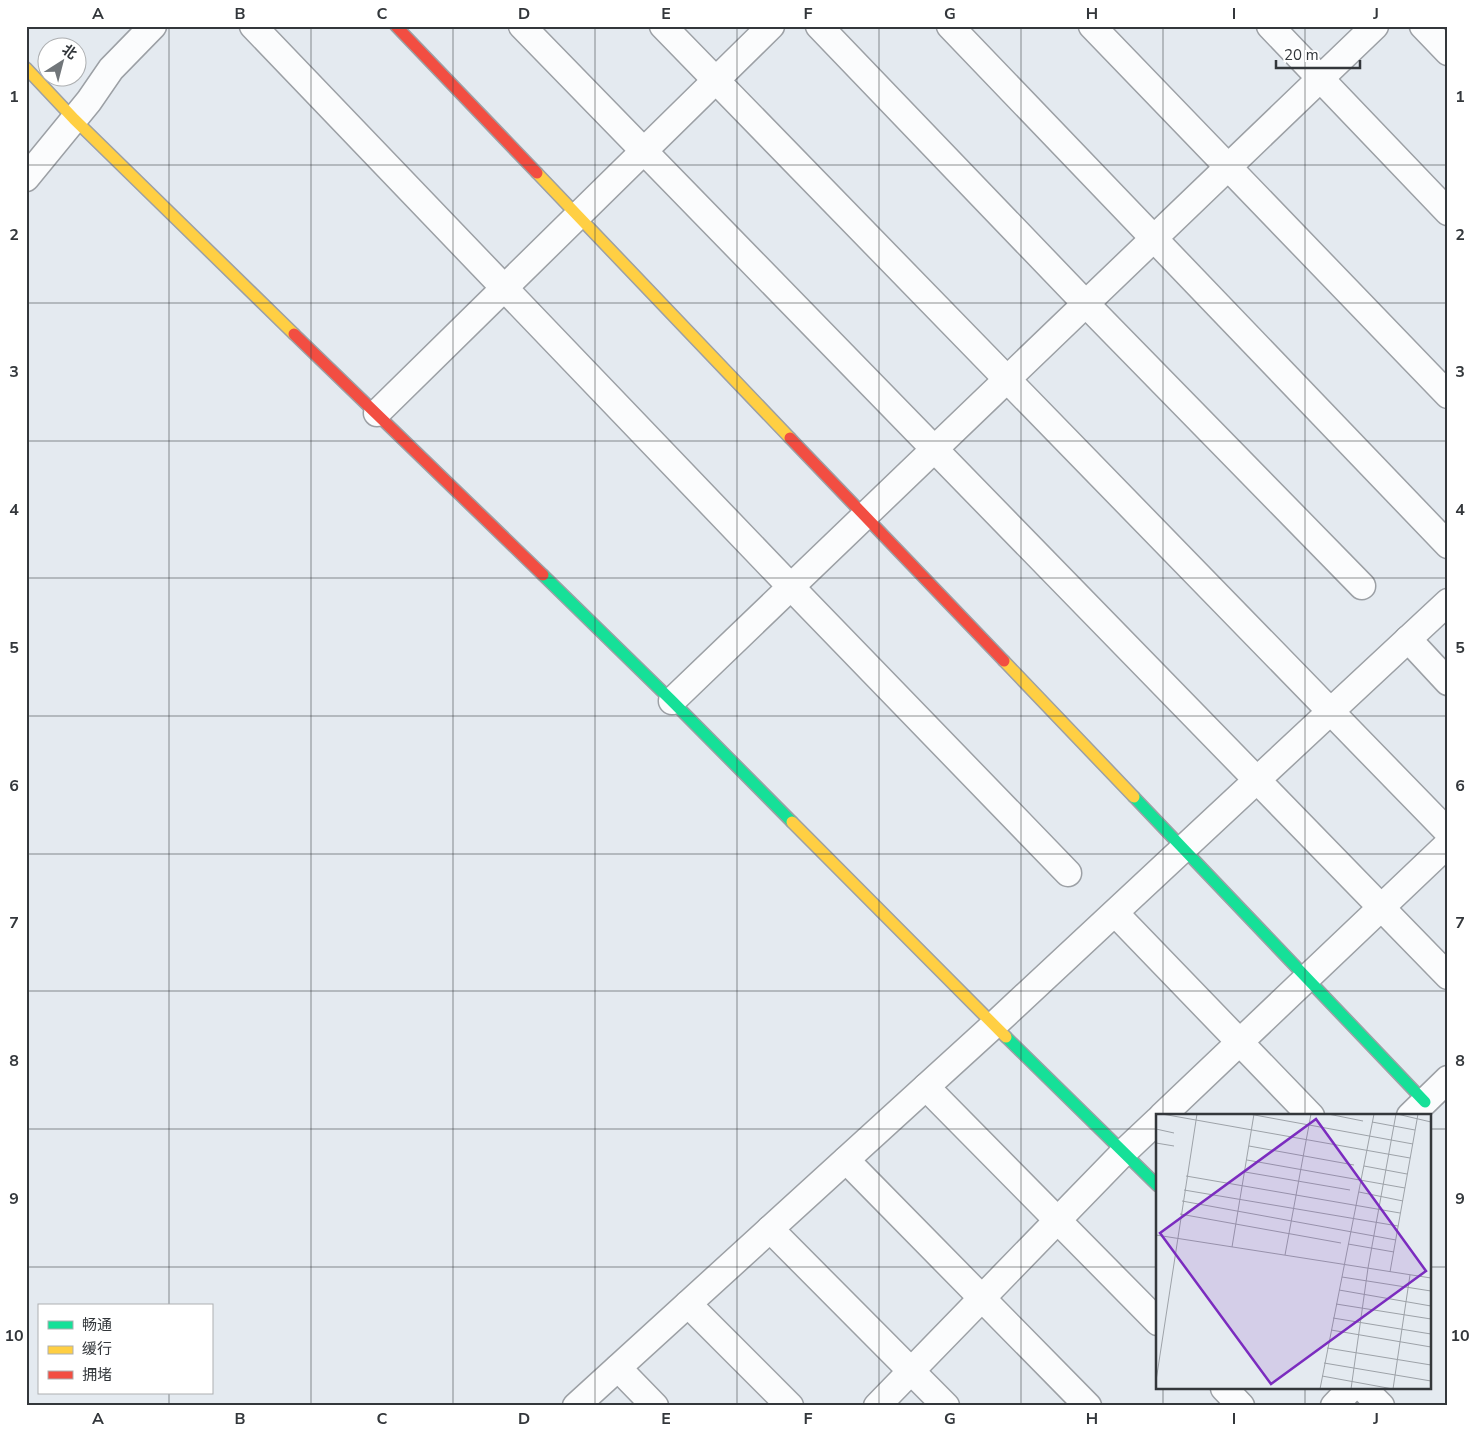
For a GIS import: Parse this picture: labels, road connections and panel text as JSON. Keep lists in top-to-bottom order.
{
  "legend": ["畅通", "缓行", "拥堵"],
  "scale_bar": "20 m",
  "north": "top right",
  "grid": {
    "columns": [
      "A",
      "B",
      "C",
      "D",
      "E",
      "F",
      "G",
      "H",
      "I",
      "J"
    ],
    "rows": [
      "1",
      "2",
      "3",
      "4",
      "5",
      "6",
      "7",
      "8",
      "9",
      "10"
    ]
  }
}
